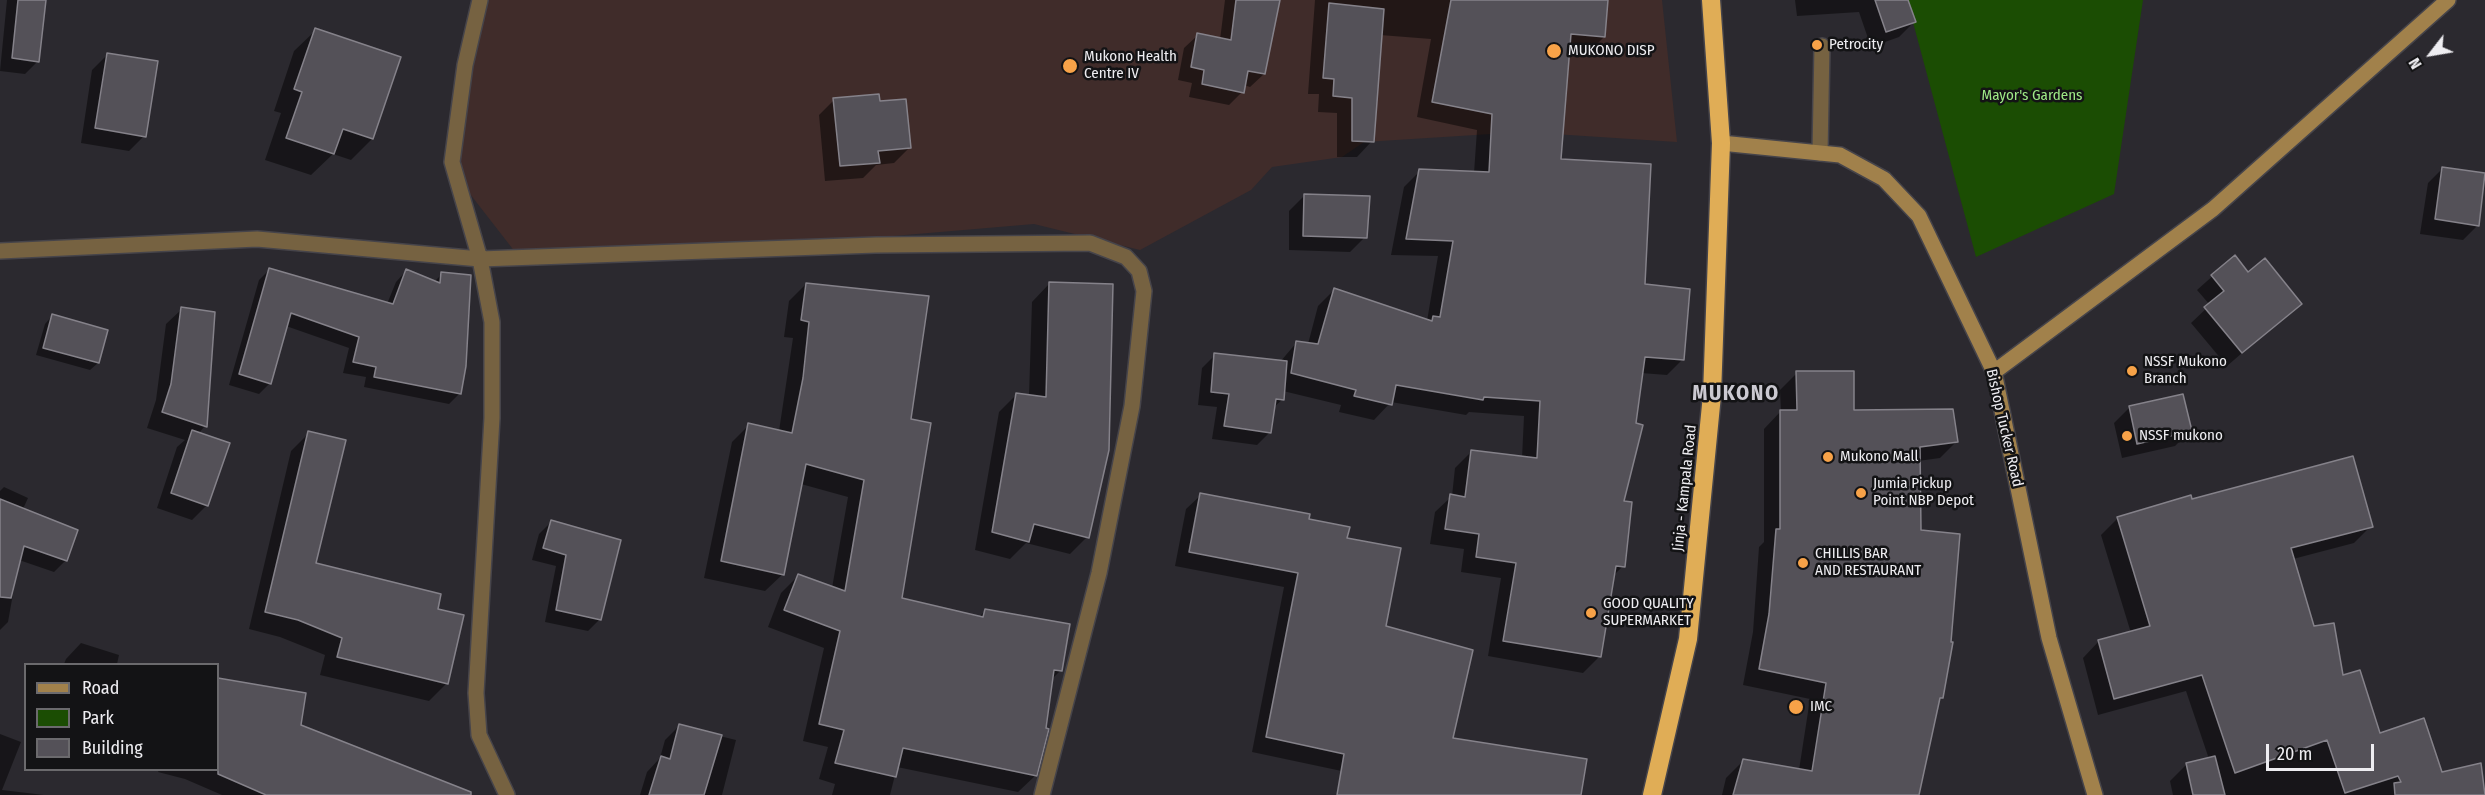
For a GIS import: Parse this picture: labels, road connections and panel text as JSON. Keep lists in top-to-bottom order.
{
  "streets": {
    "highway": ["Jinja - Kampala Road"],
    "main road": ["Bishop Tucker Road"]
  },
  "crossings": [
    ["Bishop Tucker Road", "Jinja - Kampala Road"]
  ],
  "districts": ["MUKONO"],
  "parks": ["Mayor's Gardens"],
  "places": [
    "Petrocity",
    "MUKONO DISP",
    "Mukono Health Centre IV",
    "NSSF Mukono Branch",
    "NSSF mukono",
    "Mukono Mall",
    "Jumia Pickup Point NBP Depot",
    "CHILLIS BAR AND RESTAURANT",
    "GOOD QUALITY SUPERMARKET",
    "IMC"
  ],
  "legend": ["Road", "Park", "Building"],
  "scale_bar": "20 m",
  "north": "bottom left"
}
